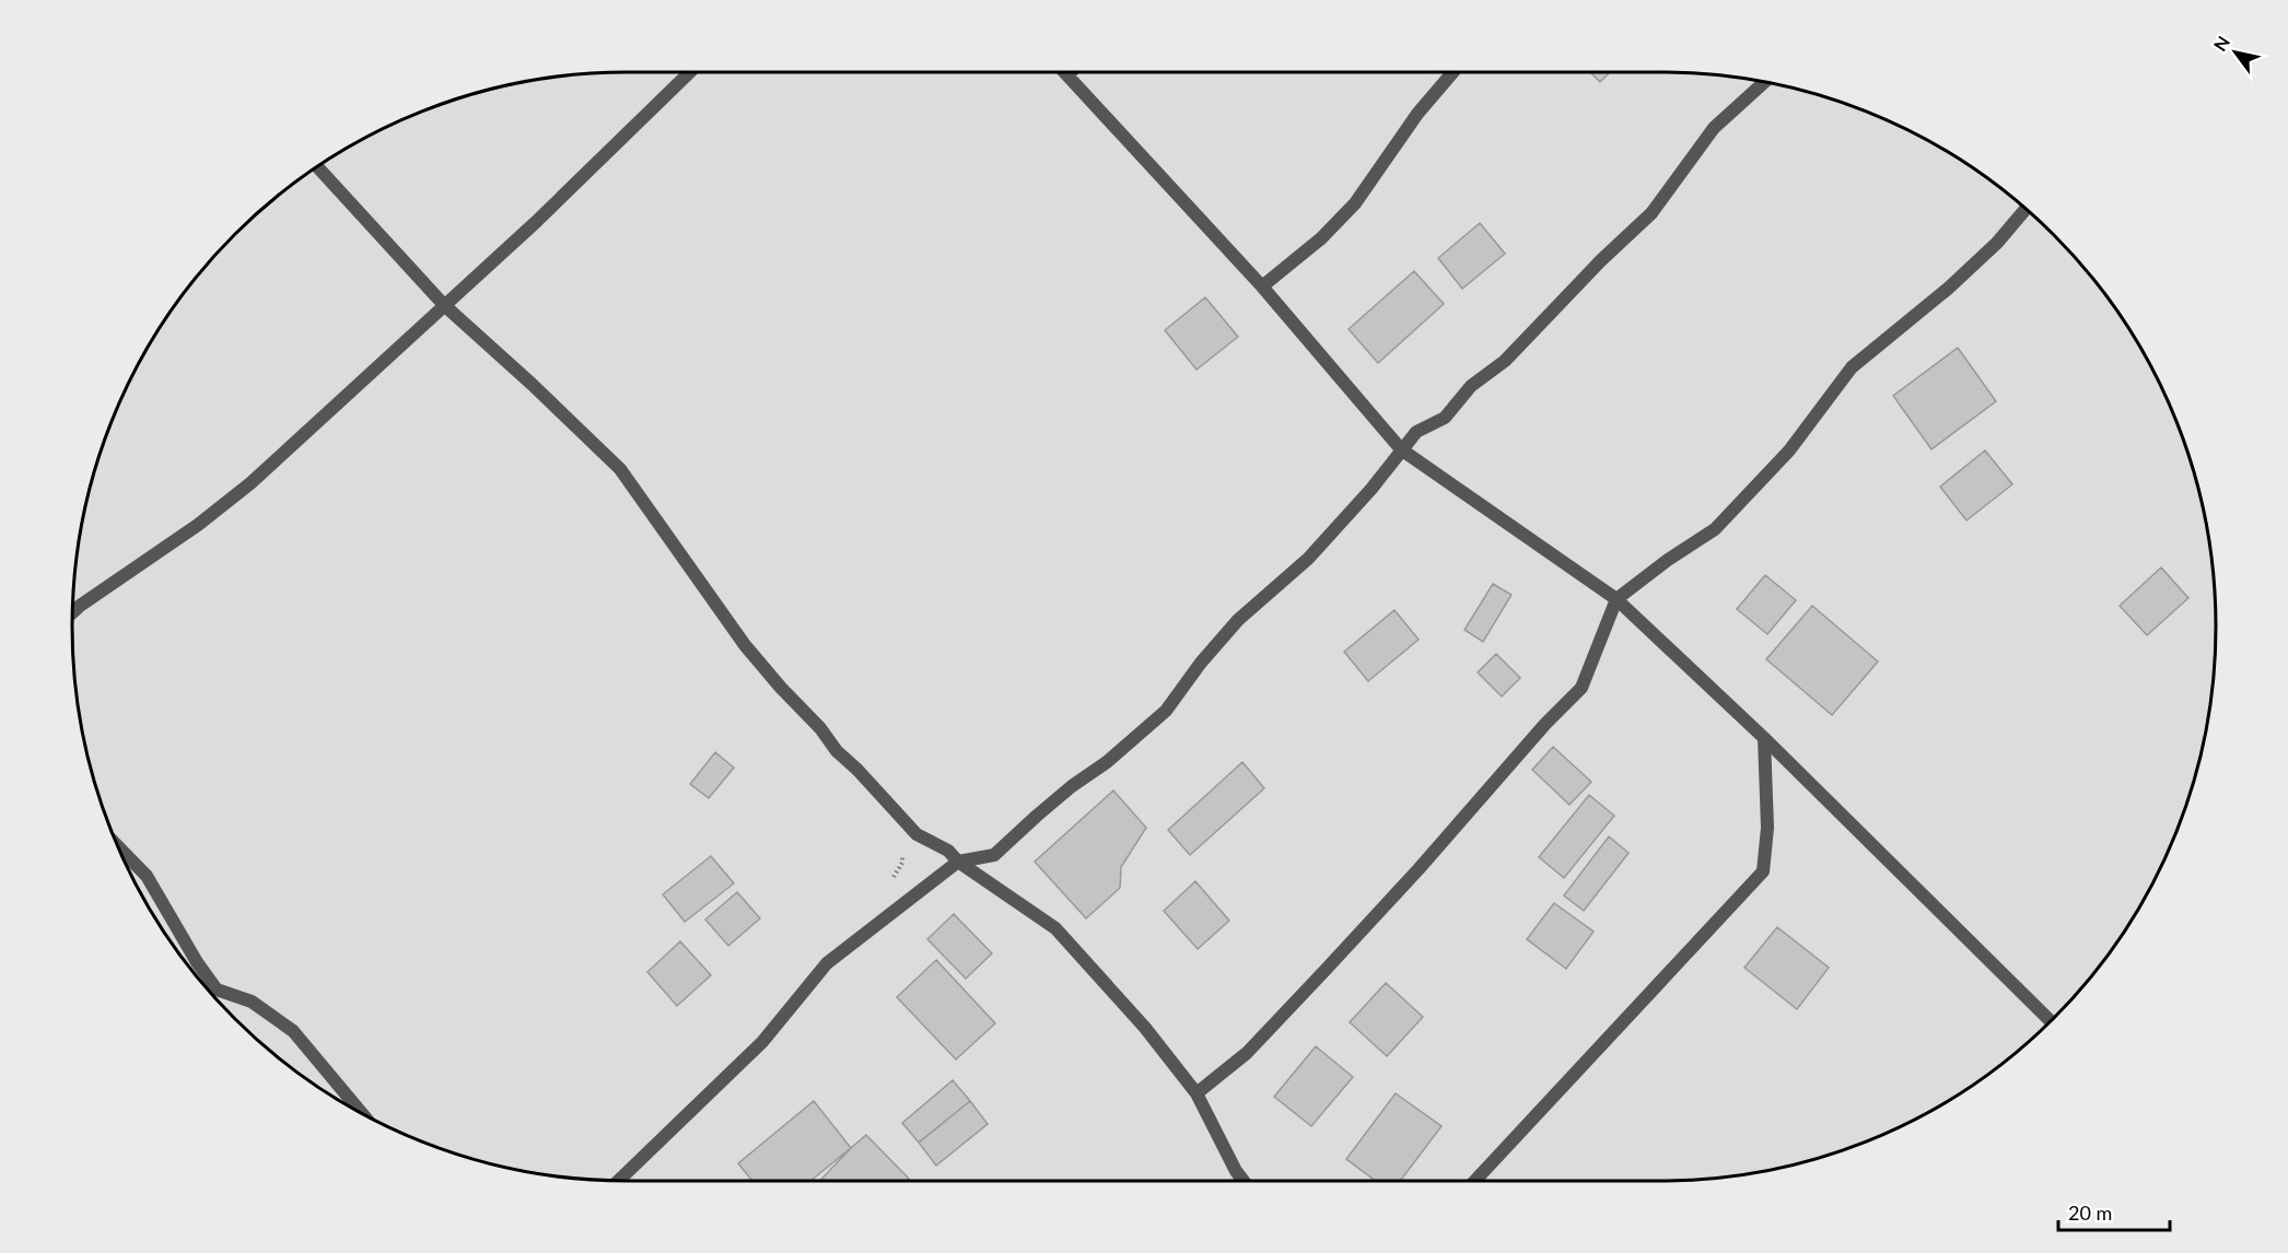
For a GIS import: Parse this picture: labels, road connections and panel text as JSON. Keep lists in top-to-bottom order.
{
  "scale_bar": "20 m",
  "north": "top left"
}
